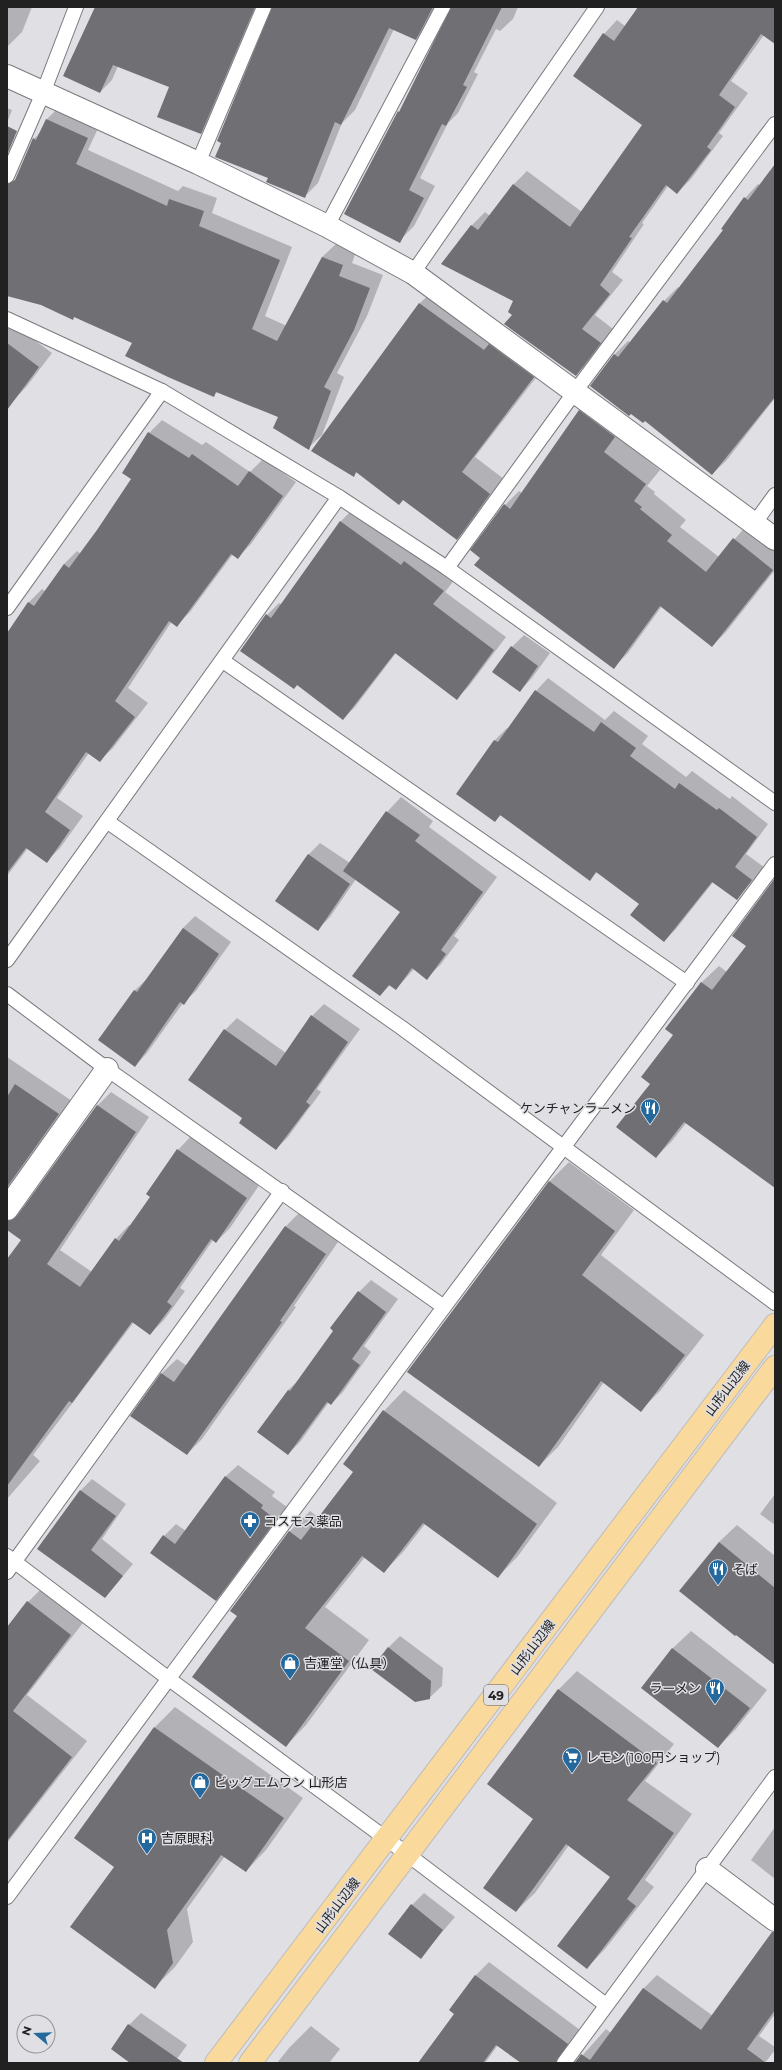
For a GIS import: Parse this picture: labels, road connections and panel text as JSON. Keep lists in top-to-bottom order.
{
  "streets": {
    "main road": ["山形山辺線", "49"]
  },
  "places": {
    "restaurant": ["ケンチャンラーメン", "そば", "ラーメン"],
    "pharmacy": ["コスモス薬品"],
    "shop": ["吉運堂（仏具）", "ビッグエムワン 山形店"],
    "supermarket": ["レモン(100円ショップ)"],
    "hospital": ["吉原眼科"]
  },
  "north": "left"
}
